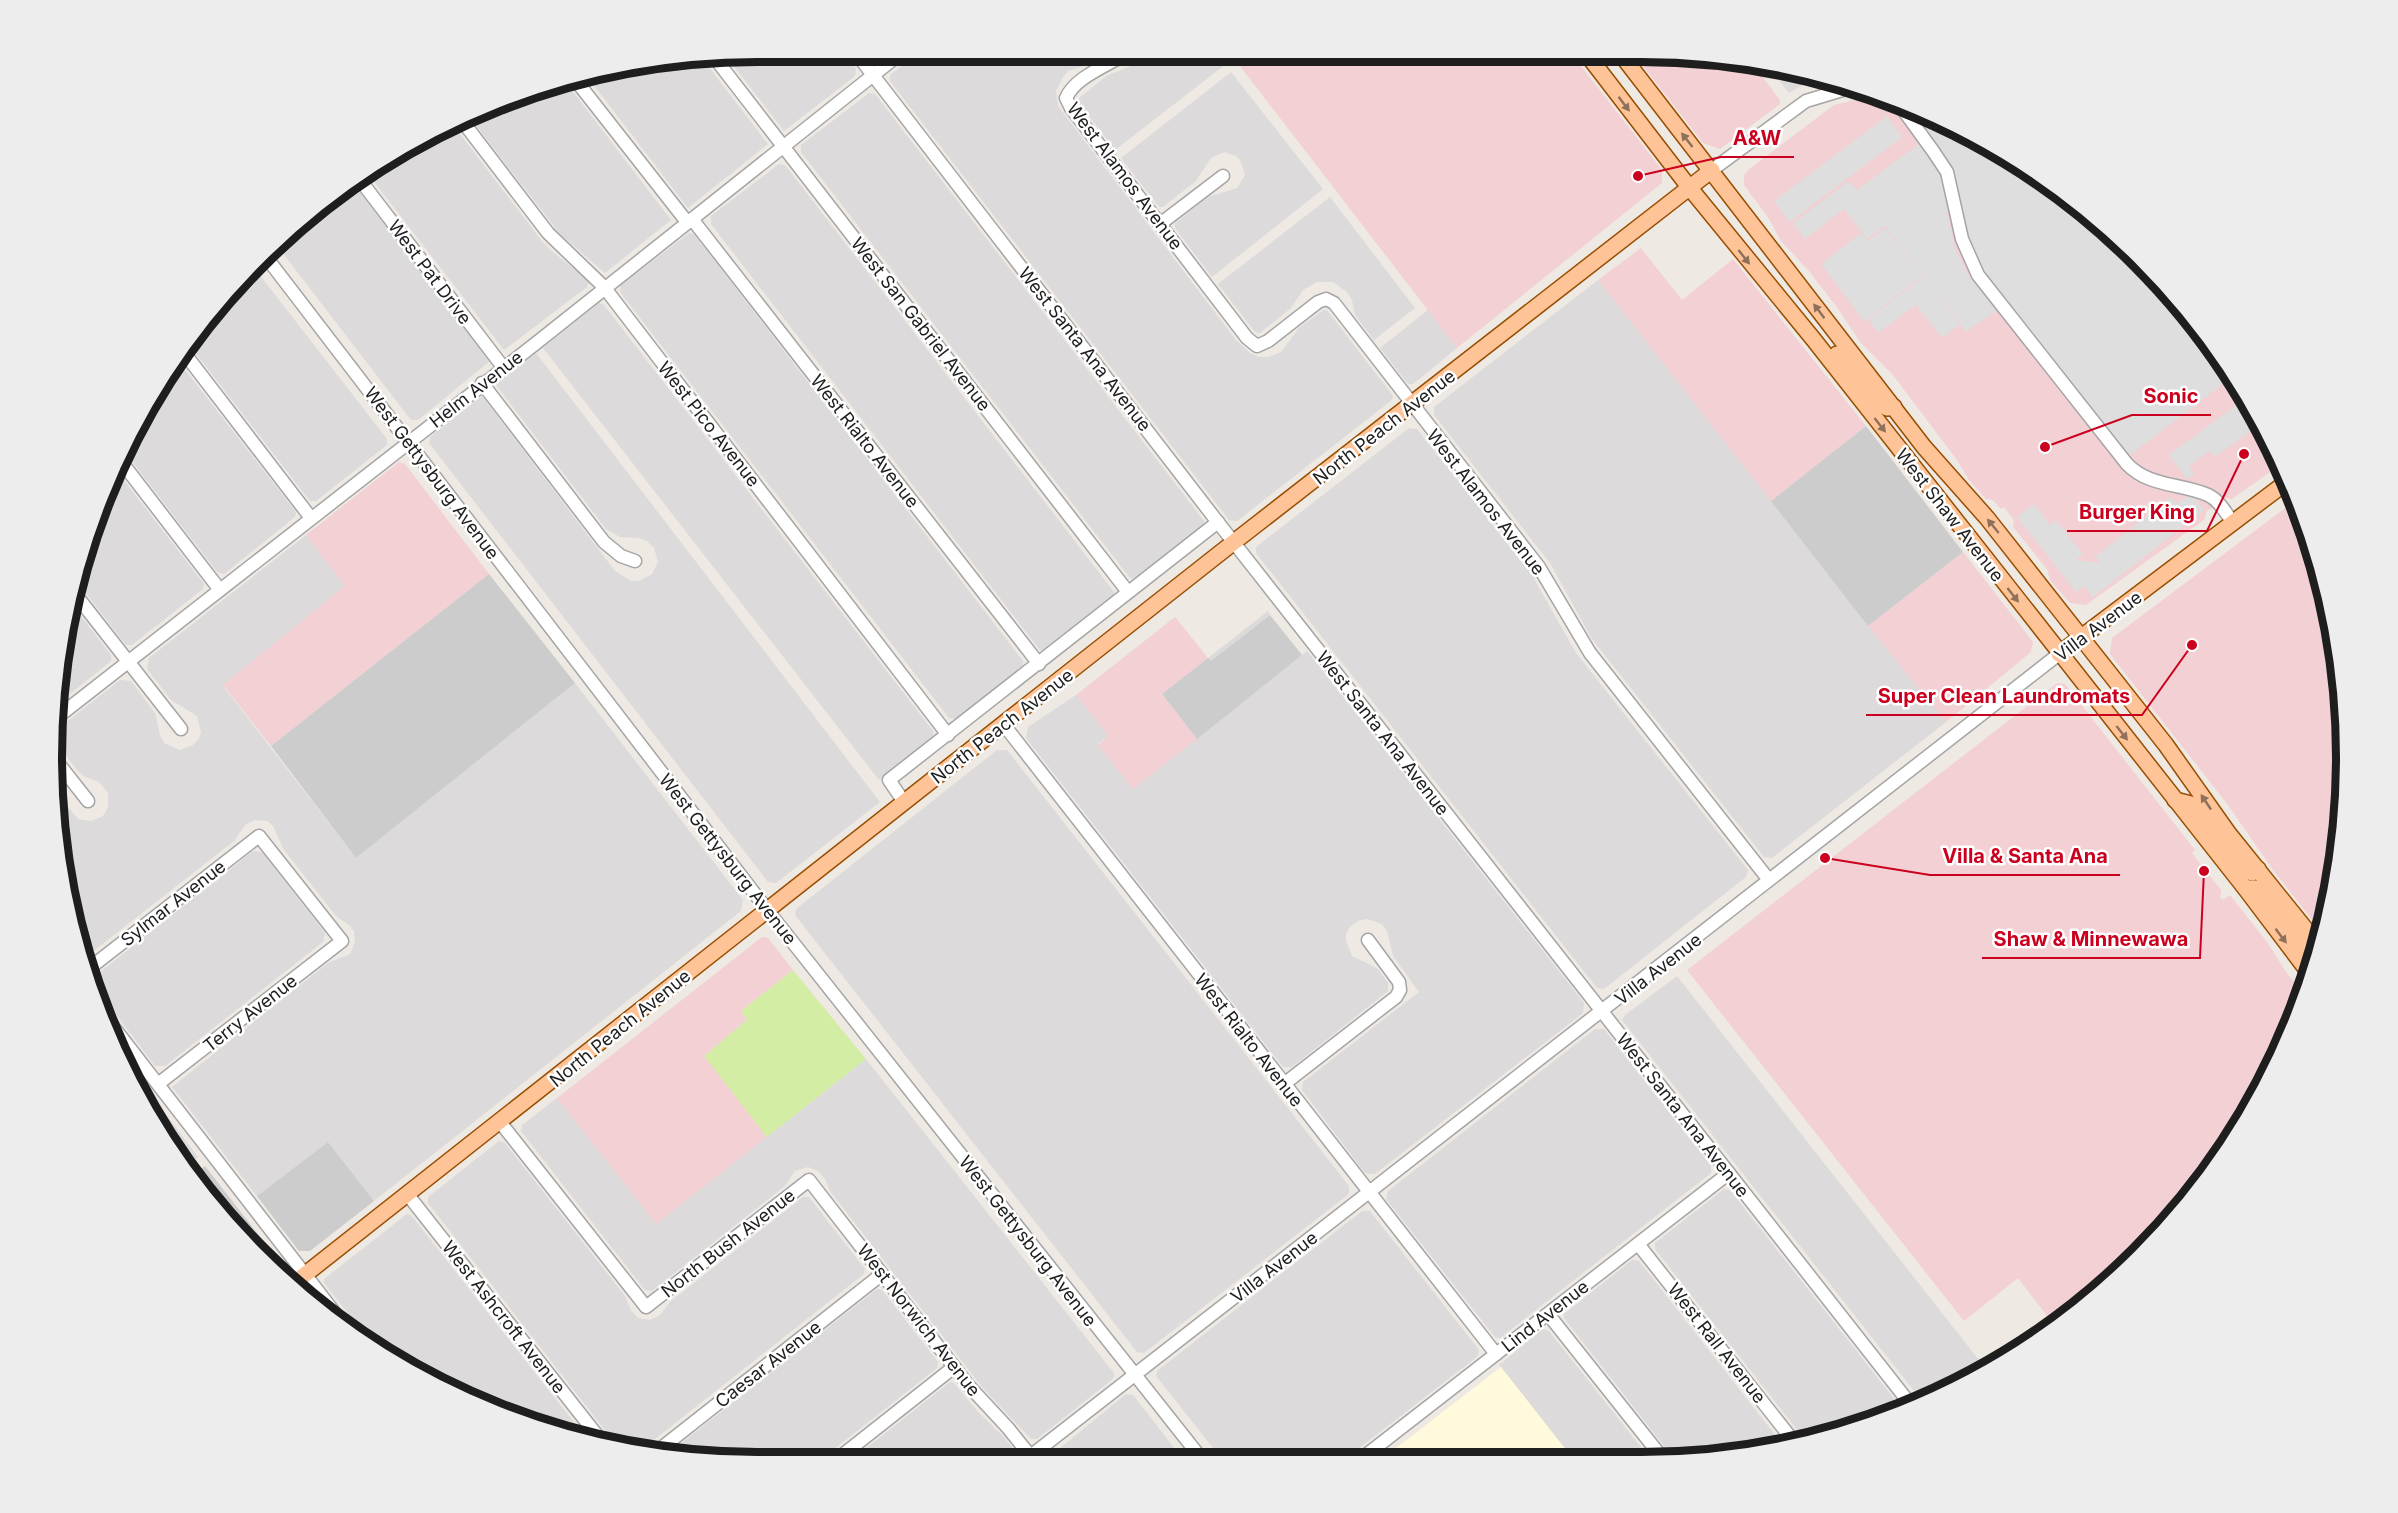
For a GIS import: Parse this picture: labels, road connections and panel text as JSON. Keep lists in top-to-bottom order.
{
  "streets": {
    "main road": ["North Peach Avenue", "West Shaw Avenue", "Villa Avenue"],
    "street": [
      "West Alamos Avenue",
      "West Pat Drive",
      "West San Gabriel Avenue",
      "West Santa Ana Avenue",
      "Helm Avenue",
      "West Pico Avenue",
      "West Rialto Avenue",
      "West Gettysburg Avenue",
      "Sylmar Avenue",
      "Terry Avenue",
      "North Bush Avenue",
      "Lind Avenue",
      "West Ashcroft Avenue",
      "West Norwich Avenue",
      "West Rall Avenue",
      "Caesar Avenue"
    ]
  },
  "crossings": [
    ["West Alamos Avenue", "North Peach Avenue"],
    ["West Alamos Avenue", "Villa Avenue"],
    ["West Pat Drive", "Helm Avenue"],
    ["West San Gabriel Avenue", "Helm Avenue"],
    ["West Santa Ana Avenue", "Helm Avenue"],
    ["West Santa Ana Avenue", "North Peach Avenue"],
    ["West Santa Ana Avenue", "Villa Avenue"],
    ["West Santa Ana Avenue", "Lind Avenue"],
    ["Helm Avenue", "West Pico Avenue"],
    ["Helm Avenue", "West Rialto Avenue"],
    ["Helm Avenue", "West Gettysburg Avenue"],
    ["North Peach Avenue", "West Rialto Avenue"],
    ["North Peach Avenue", "West Gettysburg Avenue"],
    ["North Peach Avenue", "West Shaw Avenue"],
    ["North Peach Avenue", "North Bush Avenue"],
    ["North Peach Avenue", "West Ashcroft Avenue"],
    ["West Rialto Avenue", "Villa Avenue"],
    ["West Rialto Avenue", "Lind Avenue"],
    ["West Gettysburg Avenue", "Villa Avenue"],
    ["West Shaw Avenue", "Villa Avenue"],
    ["Sylmar Avenue", "Terry Avenue"],
    ["North Bush Avenue", "West Norwich Avenue"],
    ["Lind Avenue", "West Rall Avenue"],
    ["West Norwich Avenue", "Caesar Avenue"]
  ],
  "places": [
    "A&W",
    "Sonic",
    "Burger King",
    "Super Clean Laundromats",
    "Villa & Santa Ana",
    "Shaw & Minnewawa"
  ]
}
